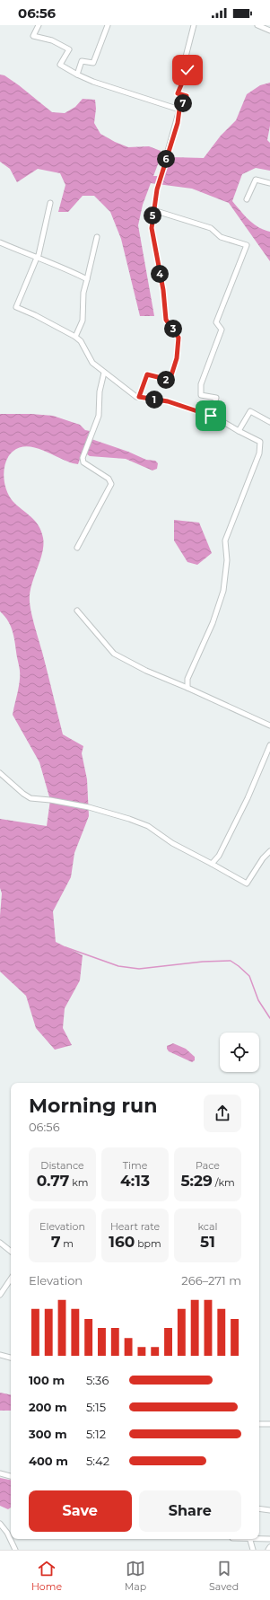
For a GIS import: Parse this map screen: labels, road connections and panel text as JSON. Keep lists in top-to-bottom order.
{
  "page": {
    "status": "06:56",
    "pins": [
      "7",
      "6",
      "5",
      "4",
      "3",
      "2",
      "1"
    ],
    "heading": ["Morning run", "06:56"],
    "stats": [
      ["Distance", "0.77 km"],
      ["Time", "4:13"],
      ["Pace", "5:29 /km"],
      ["Elevation", "7 m"],
      ["Heart rate", "160 bpm"],
      ["kcal", "51"]
    ],
    "chart": ["Elevation", "266–271 m"],
    "list": [
      {
        "name": "100 m",
        "note": "5:36"
      },
      {
        "name": "200 m",
        "note": "5:15"
      },
      {
        "name": "300 m",
        "note": "5:12"
      },
      {
        "name": "400 m",
        "note": "5:42"
      }
    ],
    "buttons": ["Save", "Share"],
    "tabs": ["Home", "Map", "Saved"]
  }
}
